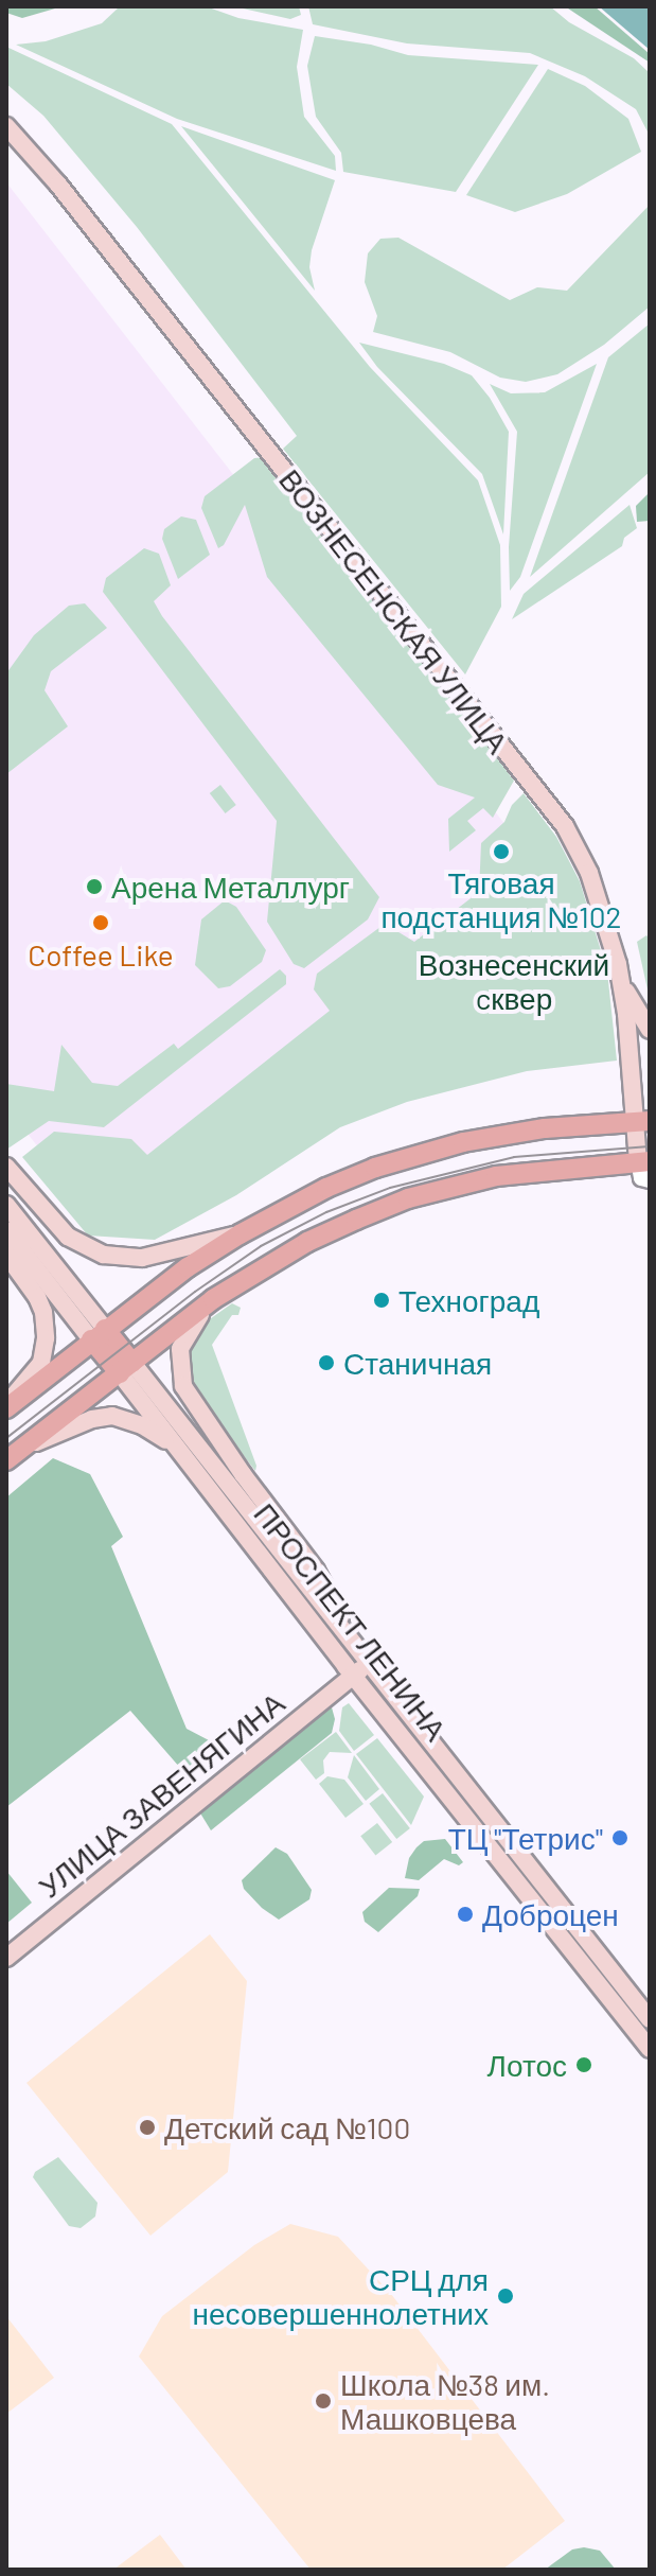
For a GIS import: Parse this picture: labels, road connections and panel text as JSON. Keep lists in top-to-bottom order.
{
  "streets": {
    "main road": ["ВОЗНЕСЕНСКАЯ УЛИЦА", "ПРОСПЕКТ ЛЕНИНА", "УЛИЦА ЗАВЕНЯГИНА"]
  },
  "crossings": [
    ["ПРОСПЕКТ ЛЕНИНА", "УЛИЦА ЗАВЕНЯГИНА"]
  ],
  "parks": ["Вознесенский cквер"],
  "places": [
    "Тяговая подстанция №102",
    "Арена Металлург",
    "Coffee Like",
    "Техноград",
    "Станичная",
    "ТЦ \"Тетрис\"",
    "Доброцен",
    "Лотос",
    "Детский сад №100",
    "СРЦ для несовершеннолетних",
    "Школа №38 им. Машковцева"
  ]
}
